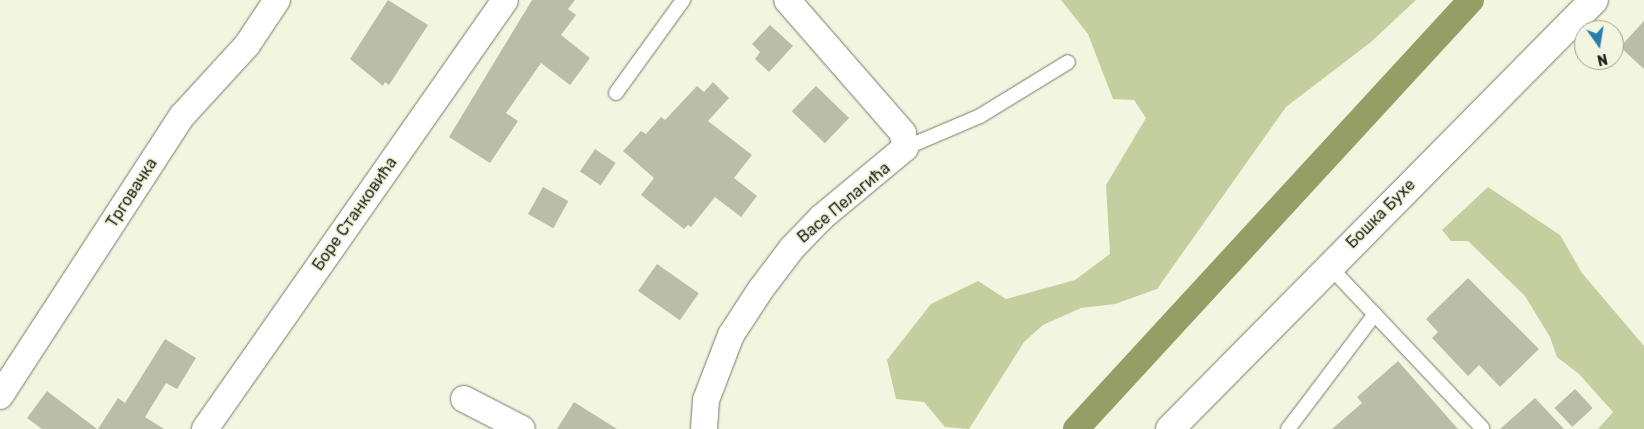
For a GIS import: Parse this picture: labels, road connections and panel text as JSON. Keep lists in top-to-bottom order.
{
  "streets": {
    "main road": ["Бошка Бухе"],
    "street": ["Трговачка", "Васе Пелагића", "Боре Станковића"]
  },
  "north": "bottom"
}
